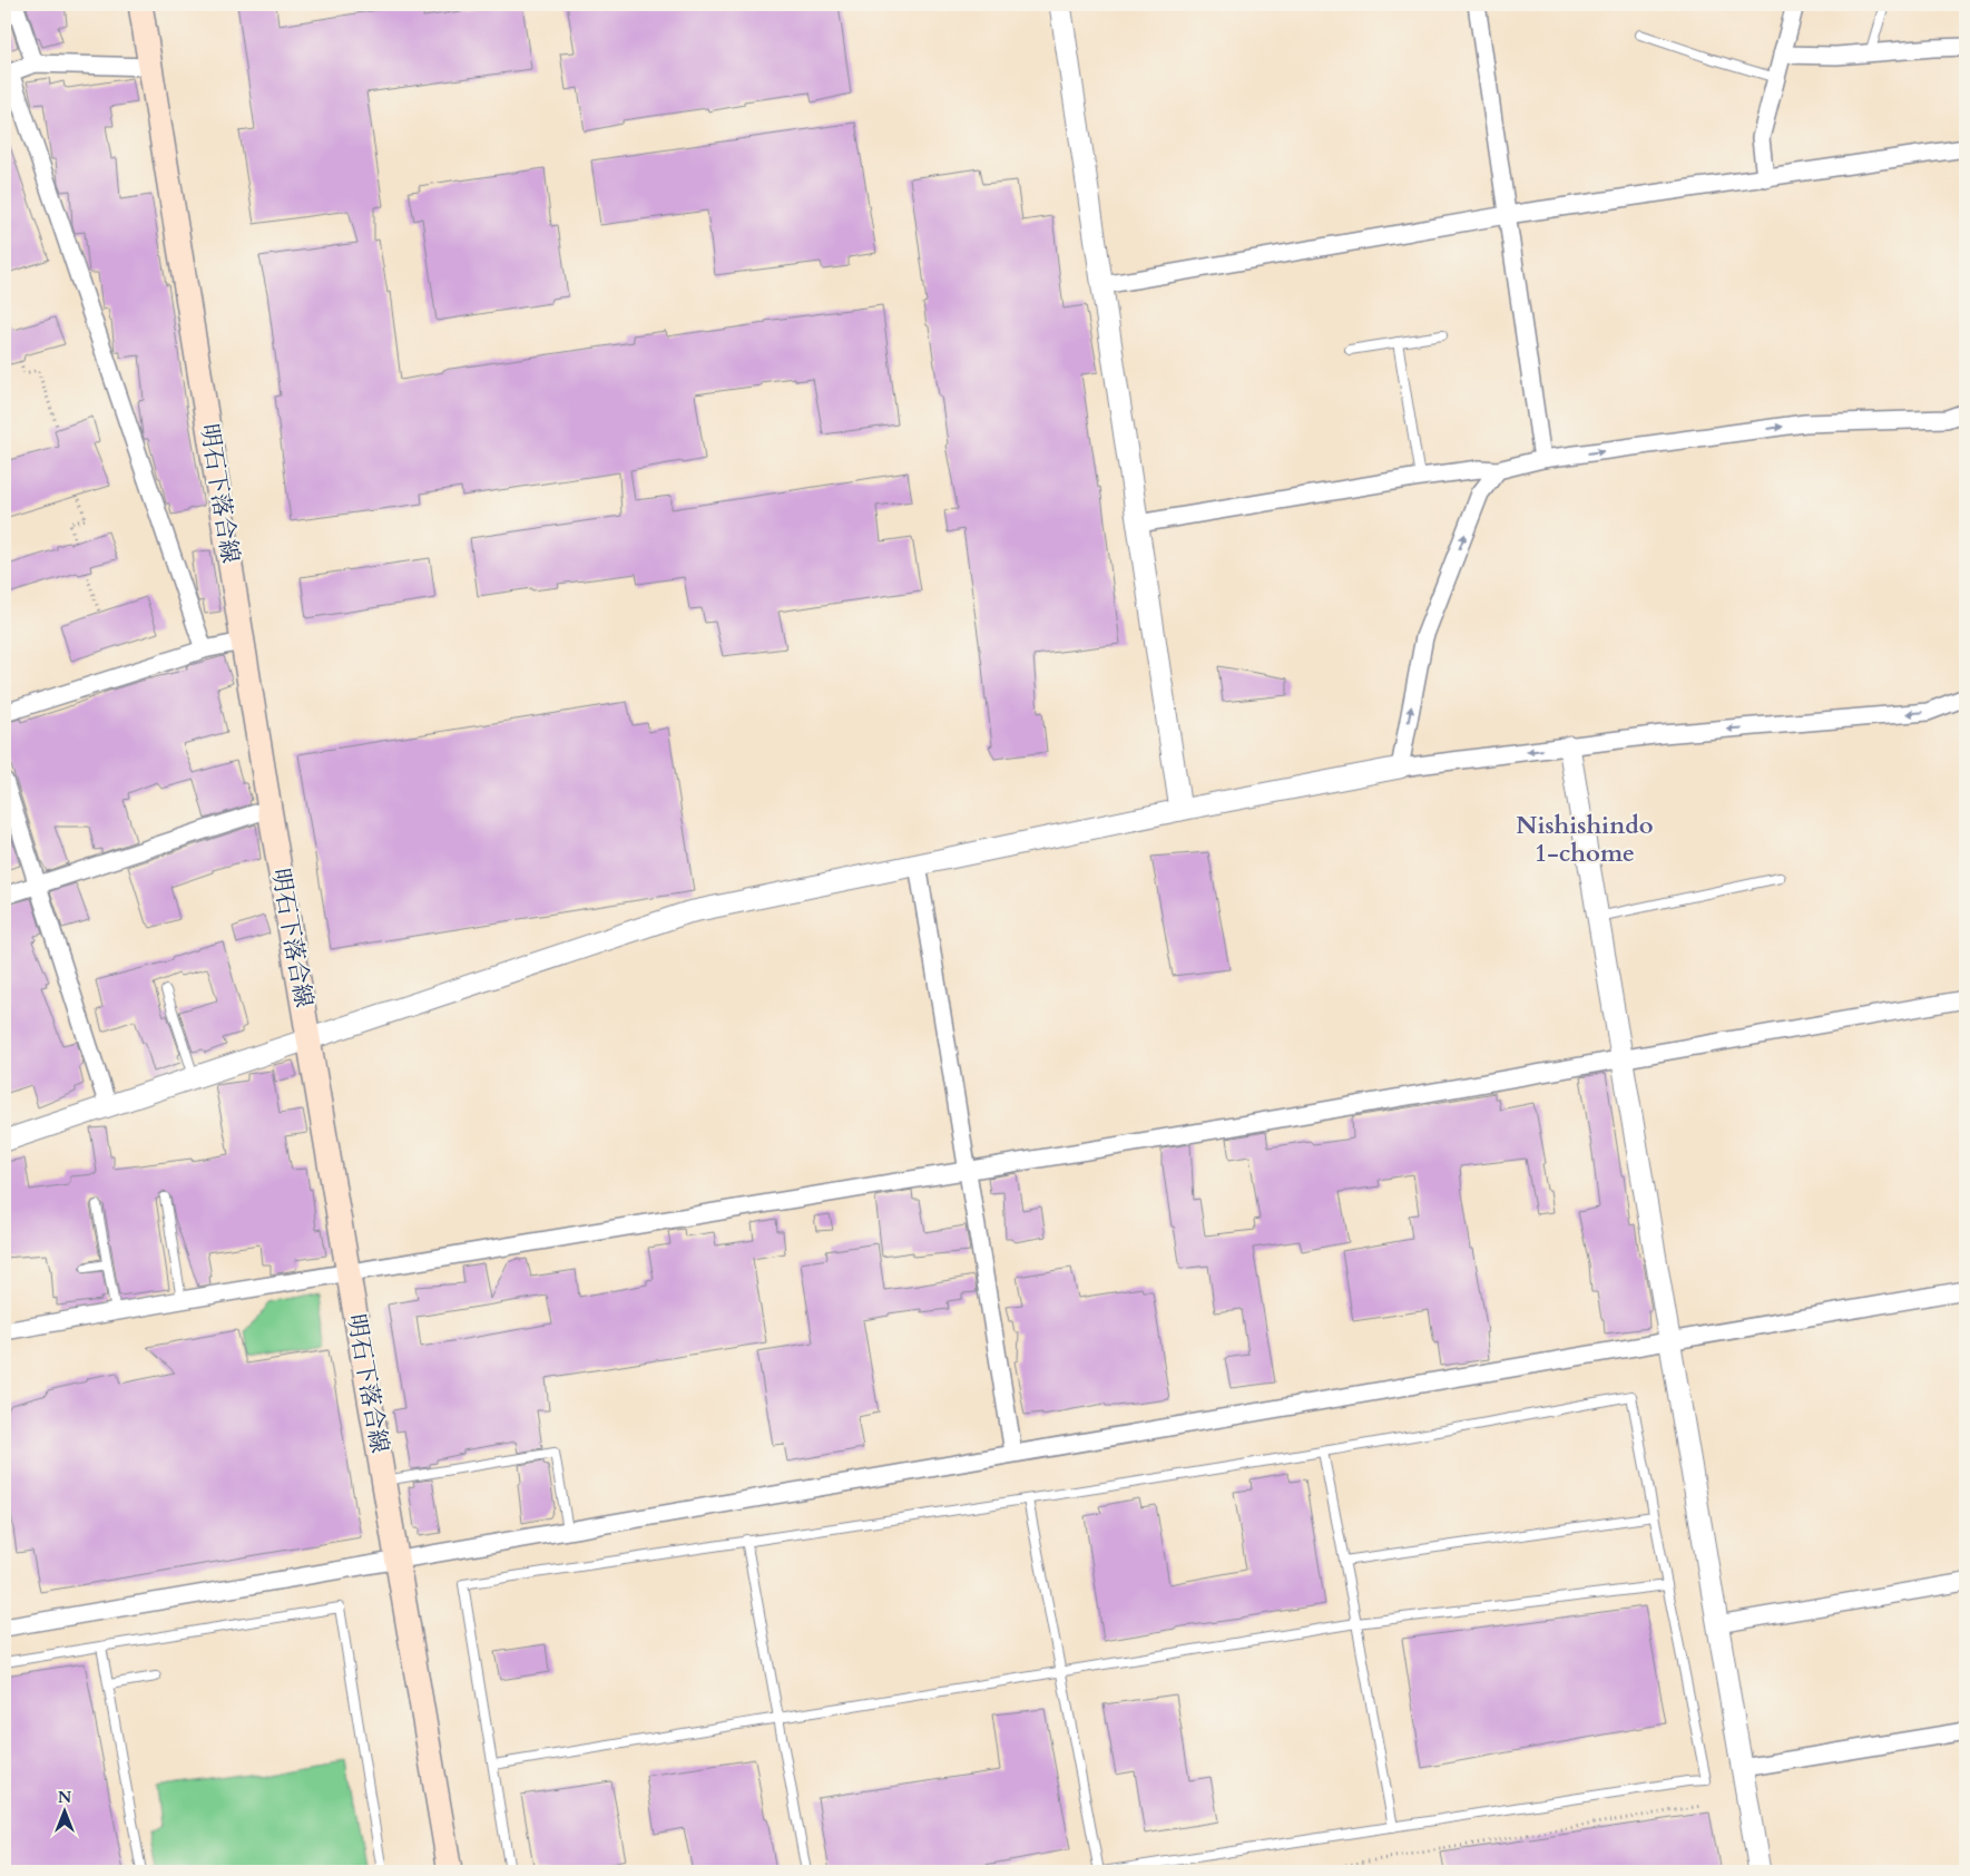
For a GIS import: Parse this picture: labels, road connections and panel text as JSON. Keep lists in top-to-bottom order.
{
  "streets": {
    "main road": ["明石下落合線"]
  },
  "districts": ["Nishishindo 1-chome"],
  "north": "top"
}
